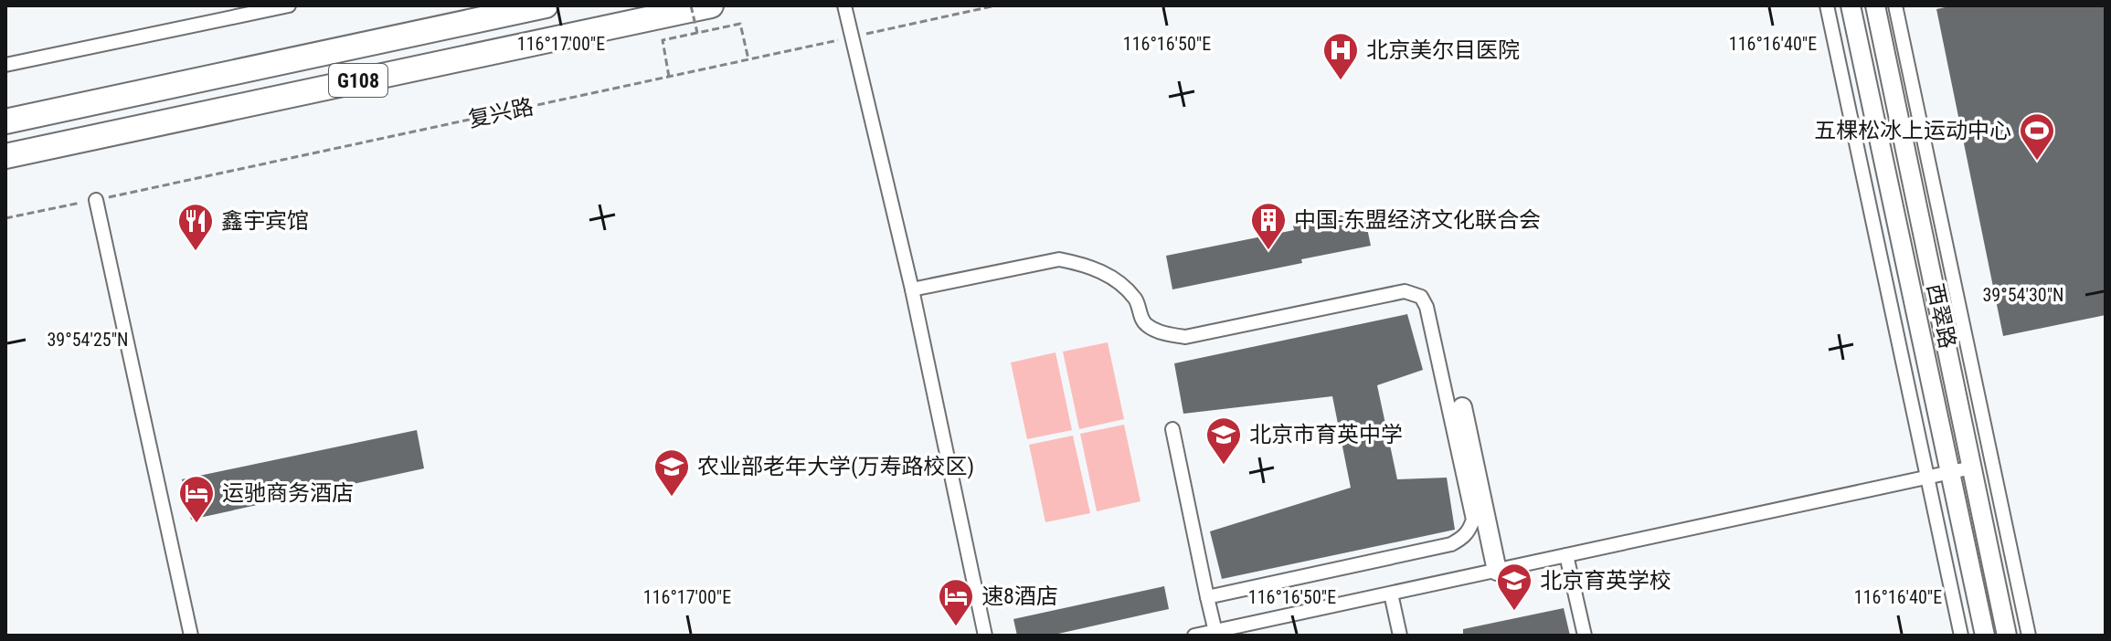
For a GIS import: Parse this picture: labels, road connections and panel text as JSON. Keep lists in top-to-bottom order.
{
  "streets": {
    "highway": ["G108"],
    "main road": ["西翠路"],
    "path": ["复兴路"]
  },
  "places": {
    "hospital": ["北京美尔目医院"],
    "sports": ["五棵松冰上运动中心"],
    "building": ["中国-东盟经济文化联合会"],
    "restaurant": ["鑫宇宾馆"],
    "school or university": ["北京市育英中学", "农业部老年大学(万寿路校区)", "北京育英学校"],
    "hotel": ["运驰商务酒店", "速8酒店"]
  },
  "coordinates": [
    "116°17'00\"E",
    "116°16'50\"E",
    "116°16'40\"E",
    "39°54'30\"N",
    "39°54'25\"N"
  ]
}
